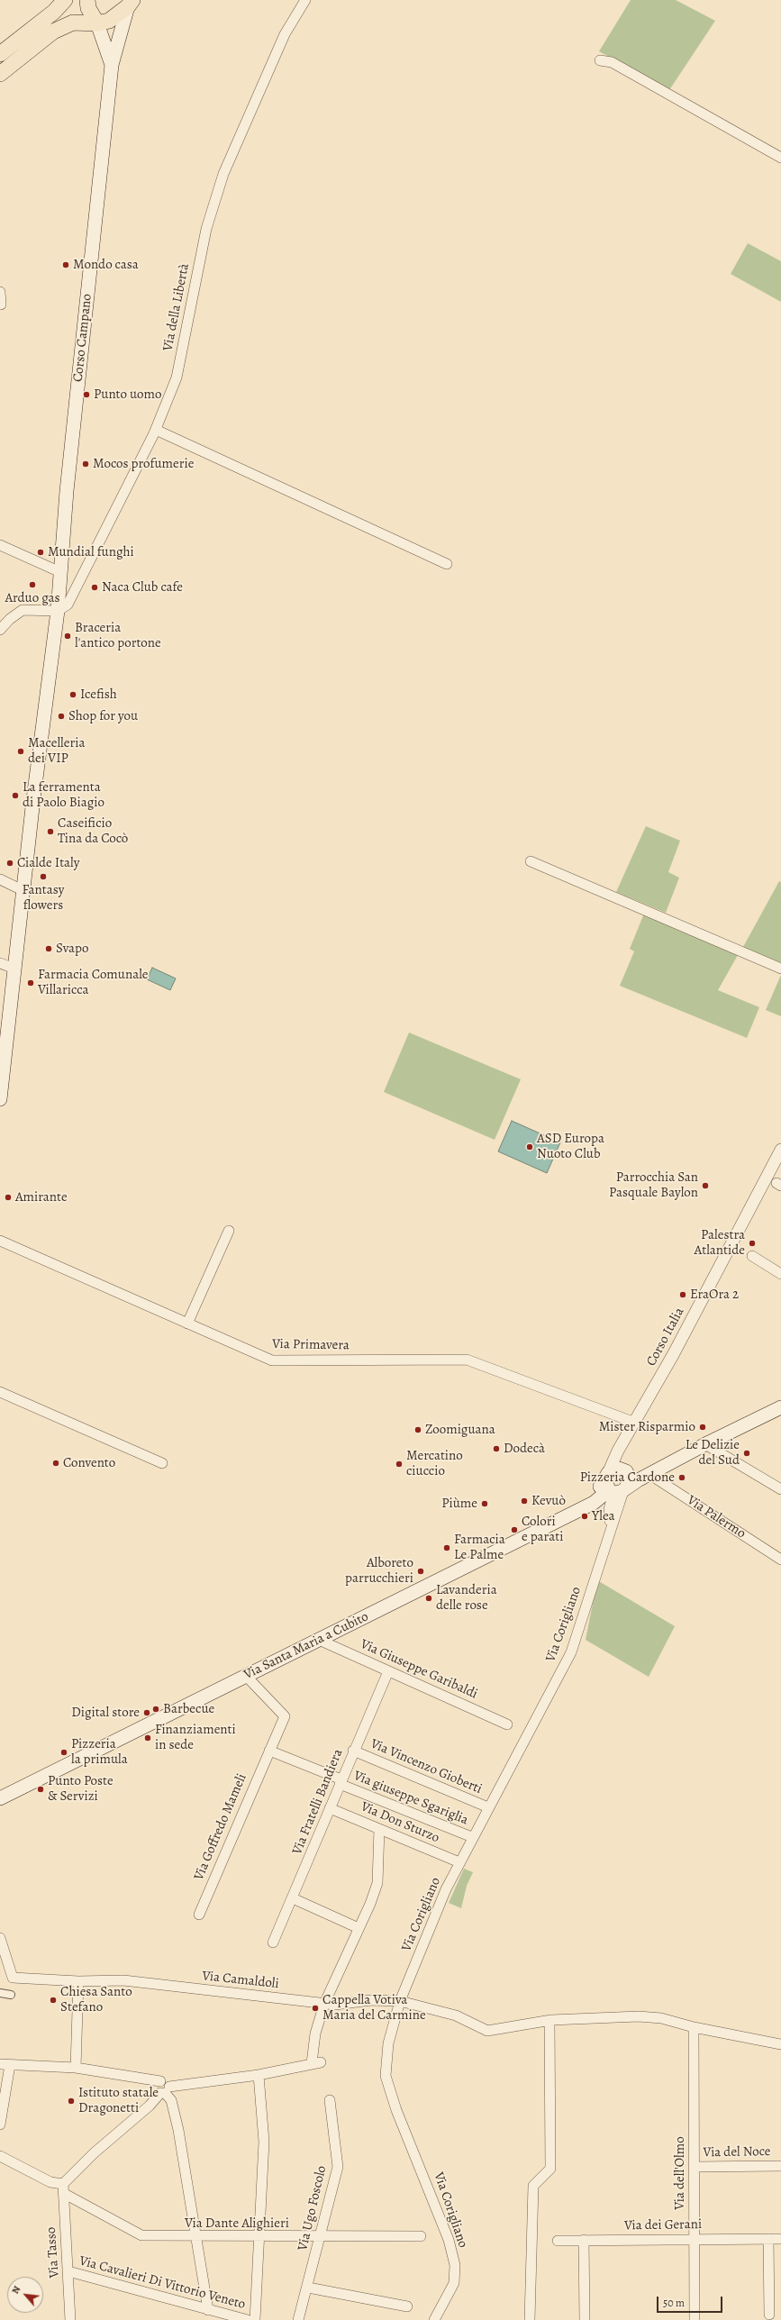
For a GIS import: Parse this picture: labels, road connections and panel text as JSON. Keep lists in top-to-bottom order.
{
  "streets": {
    "main road": ["Corso Campano", "Via Santa Maria a Cubito"],
    "street": [
      "Via della Libertà",
      "Corso Italia",
      "Via Primavera",
      "Via Palermo",
      "Via Corigliano",
      "Via Giuseppe Garibaldi",
      "Via Vincenzo Gioberti",
      "Via giuseppe Sgariglia",
      "Via Fratelli Bandiera",
      "Via Don Sturzo",
      "Via Goffredo Mameli",
      "Via Camaldoli",
      "Via del Noce",
      "Via dell'Olmo",
      "Via Ugo Foscolo",
      "Via Dante Alighieri",
      "Via dei Gerani",
      "Via Tasso",
      "Via Cavalieri Di Vittorio Veneto"
    ]
  },
  "crossings": [
    ["Via della Libertà", "Corso Campano"],
    ["Corso Italia", "Via Primavera"],
    ["Via Corigliano", "Via Santa Maria a Cubito"],
    ["Via Corigliano", "Via Vincenzo Gioberti"],
    ["Via Corigliano", "Via giuseppe Sgariglia"],
    ["Via Corigliano", "Via Don Sturzo"],
    ["Via Corigliano", "Via Camaldoli"],
    ["Via Santa Maria a Cubito", "Via Giuseppe Garibaldi"],
    ["Via Santa Maria a Cubito", "Via Goffredo Mameli"],
    ["Via Giuseppe Garibaldi", "Via Fratelli Bandiera"],
    ["Via Vincenzo Gioberti", "Via Fratelli Bandiera"],
    ["Via giuseppe Sgariglia", "Via Fratelli Bandiera"],
    ["Via Fratelli Bandiera", "Via Don Sturzo"],
    ["Via Camaldoli", "Via dell'Olmo"],
    ["Via del Noce", "Via dell'Olmo"],
    ["Via dell'Olmo", "Via dei Gerani"],
    ["Via Ugo Foscolo", "Via Dante Alighieri"],
    ["Via Dante Alighieri", "Via Tasso"],
    ["Via Tasso", "Via Cavalieri Di Vittorio Veneto"]
  ],
  "places": [
    "Mondo casa",
    "Punto uomo",
    "Mocos profumerie",
    "Mundial funghi",
    "Arduo gas",
    "Naca Club cafe",
    "Braceria l'antico portone",
    "Icefish",
    "Shop for you",
    "Macelleria dei VIP",
    "La ferramenta di Paolo Biagio",
    "Caseificio Tina da Cocò",
    "Cialde Italy",
    "Fantasy flowers",
    "Svapo",
    "Farmacia Comunale Villaricca",
    "ASD Europa Nuoto Club",
    "Parrocchia San Pasquale Baylon",
    "Amirante",
    "Palestra Atlantide",
    "EraOra 2",
    "Mister Risparmio",
    "Zoomiguana",
    "Dodecà",
    "Le Delizie del Sud",
    "Convento",
    "Mercatino ciuccio",
    "Pizzeria Cardone",
    "Kevuò",
    "Piùme",
    "Ylea",
    "Colori e parati",
    "Farmacia Le Palme",
    "Alboreto parrucchieri",
    "Lavanderia delle rose",
    "Barbecue",
    "Digital store",
    "Finanziamenti in sede",
    "Pizzeria la primula",
    "Punto Poste & Servizi",
    "Chiesa Santo Stefano",
    "Cappella Votiva Maria del Carmine",
    "Istituto statale Dragonetti"
  ],
  "scale_bar": "50 m",
  "north": "top left"
}
